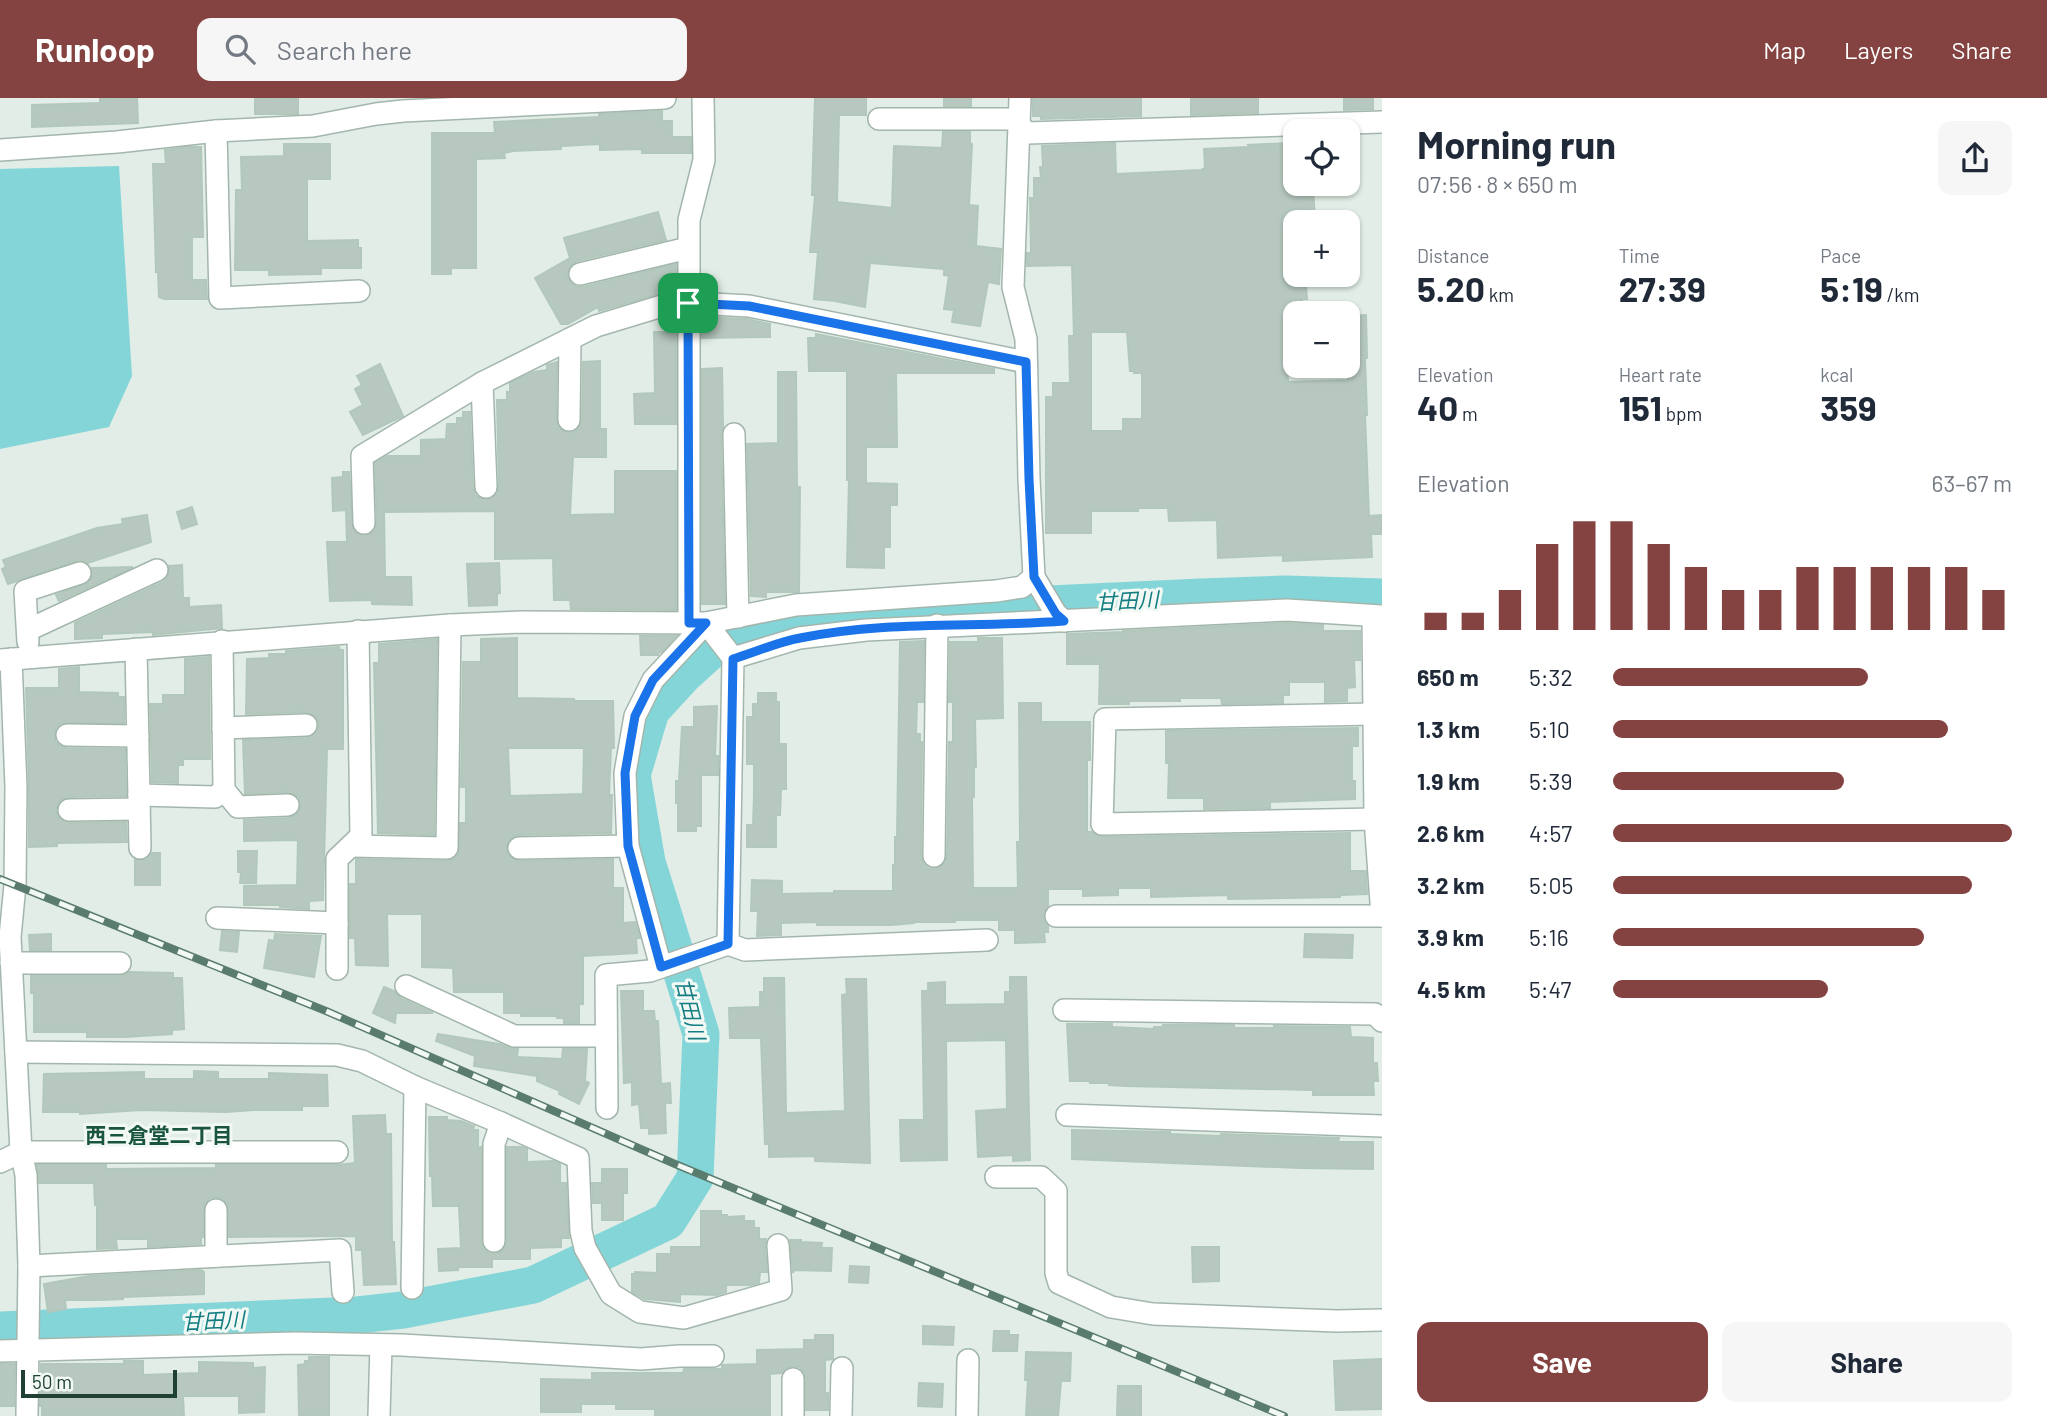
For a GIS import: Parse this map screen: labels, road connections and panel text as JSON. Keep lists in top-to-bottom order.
{
  "districts": ["西三倉堂二丁目"],
  "water": ["甘田川"],
  "scale_bar": "50 m",
  "page": {
    "header": "Runloop",
    "search": "Search here",
    "nav": ["Map", "Layers", "Share"],
    "heading": ["Morning run", "07:56 · 8 × 650 m"],
    "map_buttons": ["+", "−"],
    "stats": [
      ["Distance", "5.20 km"],
      ["Time", "27:39"],
      ["Pace", "5:19 /km"],
      ["Elevation", "40 m"],
      ["Heart rate", "151 bpm"],
      ["kcal", "359"]
    ],
    "chart": ["Elevation", "63–67 m"],
    "list": [
      {
        "name": "650 m",
        "note": "5:32"
      },
      {
        "name": "1.3 km",
        "note": "5:10"
      },
      {
        "name": "1.9 km",
        "note": "5:39"
      },
      {
        "name": "2.6 km",
        "note": "4:57"
      },
      {
        "name": "3.2 km",
        "note": "5:05"
      },
      {
        "name": "3.9 km",
        "note": "5:16"
      },
      {
        "name": "4.5 km",
        "note": "5:47"
      }
    ],
    "buttons": ["Save", "Share"],
    "scale": "50 m"
  }
}
